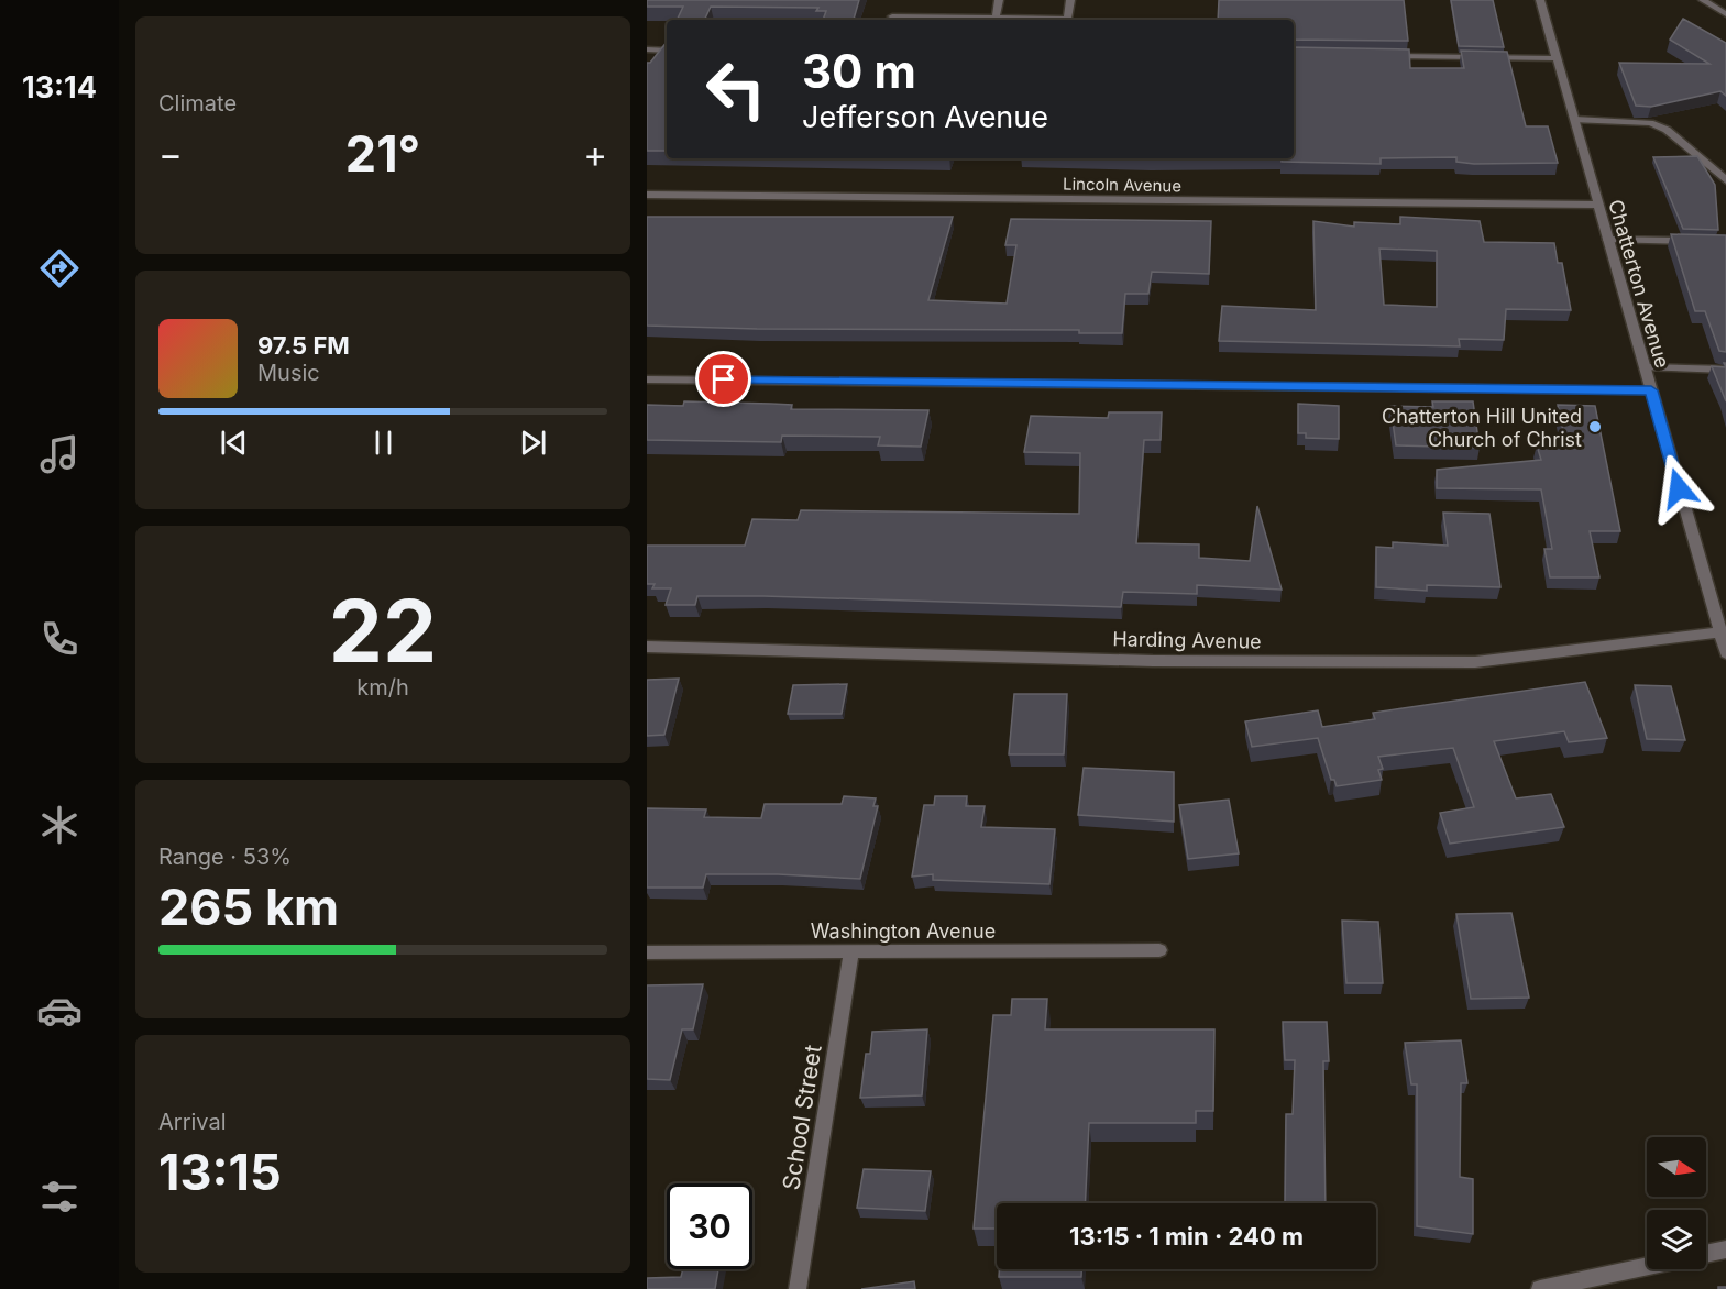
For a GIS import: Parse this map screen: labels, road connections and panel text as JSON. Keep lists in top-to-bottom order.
{
  "streets": {
    "street": [
      "Lincoln Avenue",
      "Chatterton Avenue",
      "Harding Avenue",
      "Washington Avenue",
      "School Street"
    ]
  },
  "crossings": [
    ["Lincoln Avenue", "Chatterton Avenue"],
    ["Chatterton Avenue", "Harding Avenue"],
    ["Washington Avenue", "School Street"]
  ],
  "places": ["Chatterton Hill United Church of Christ"],
  "north": "right",
  "page": {
    "tabs": "13:14",
    "tile": [
      "Climate",
      ["22", "km/h"],
      ["Range · 53%", "265 km"],
      ["Arrival", "13:15"]
    ],
    "turn": ["30 m", "Jefferson Avenue"],
    "heat": ["−", "21°", "+"],
    "song": ["97.5 FM", "Music"],
    "limit": "30",
    "trip": "13:15 · 1 min · 240 m"
  }
}
